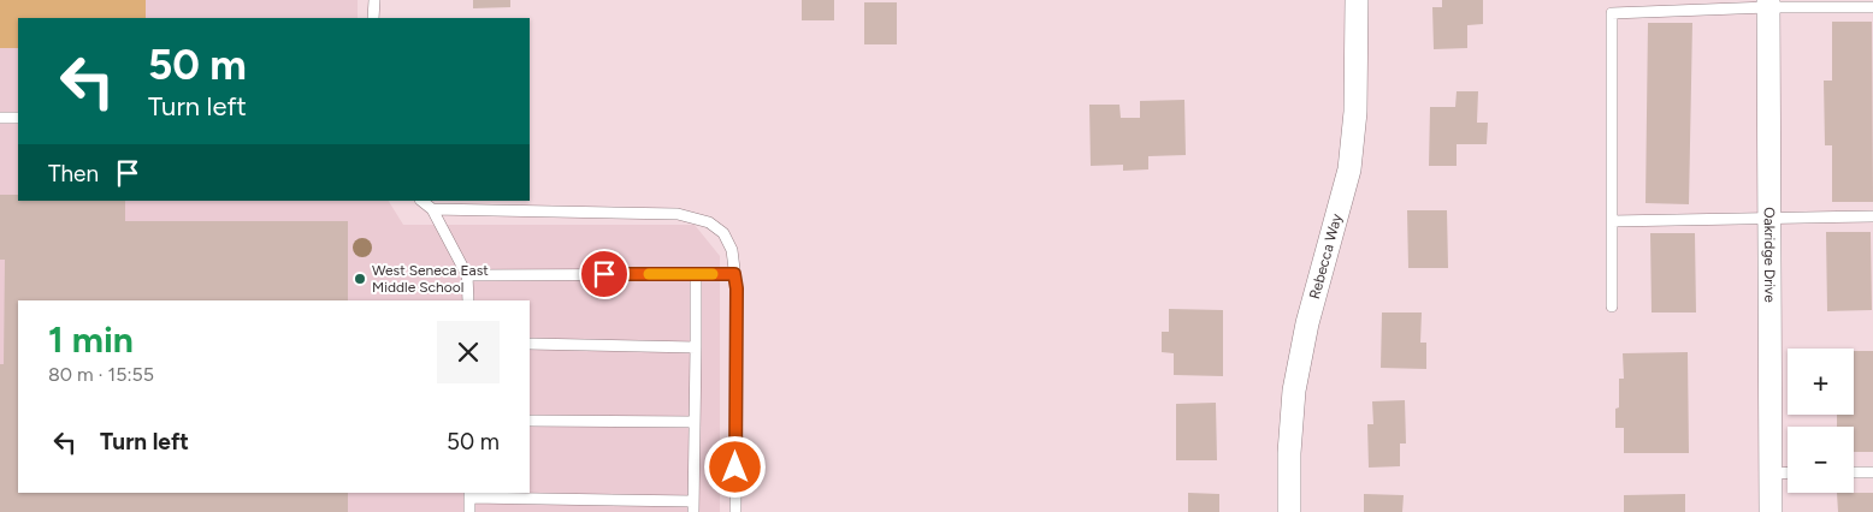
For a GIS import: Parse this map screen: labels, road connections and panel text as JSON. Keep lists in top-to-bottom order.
{
  "streets": {
    "street": ["Rebecca Way", "Oakridge Drive"]
  },
  "places": ["West Seneca East Middle School"],
  "page": {
    "turn": ["50 m", "Turn left"],
    "then": "Then",
    "heading": ["1 min", "80 m · 15:55"],
    "map_buttons": ["+", "−"],
    "list": [
      {
        "name": "Turn left",
        "value": "50 m"
      }
    ]
  }
}
